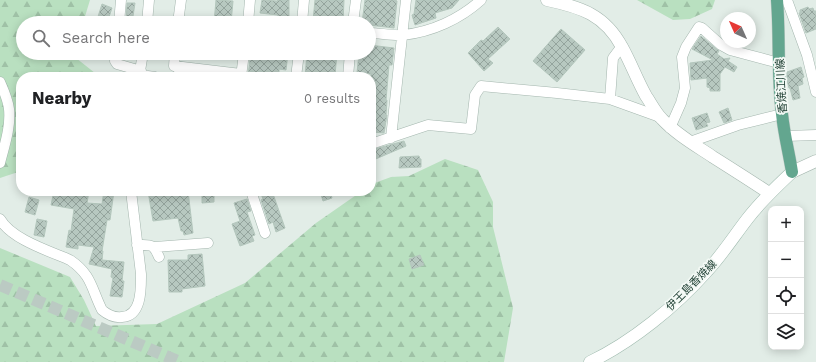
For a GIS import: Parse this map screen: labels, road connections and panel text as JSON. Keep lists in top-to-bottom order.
{
  "streets": {
    "main road": ["香焼江川線"],
    "street": ["伊王島香焼線"]
  },
  "crossings": [
    ["香焼江川線", "伊王島香焼線"]
  ],
  "north": "top left",
  "page": {
    "search": "Search here",
    "heading": ["Nearby", "0 results"],
    "map_buttons": ["+", "−"]
  }
}
